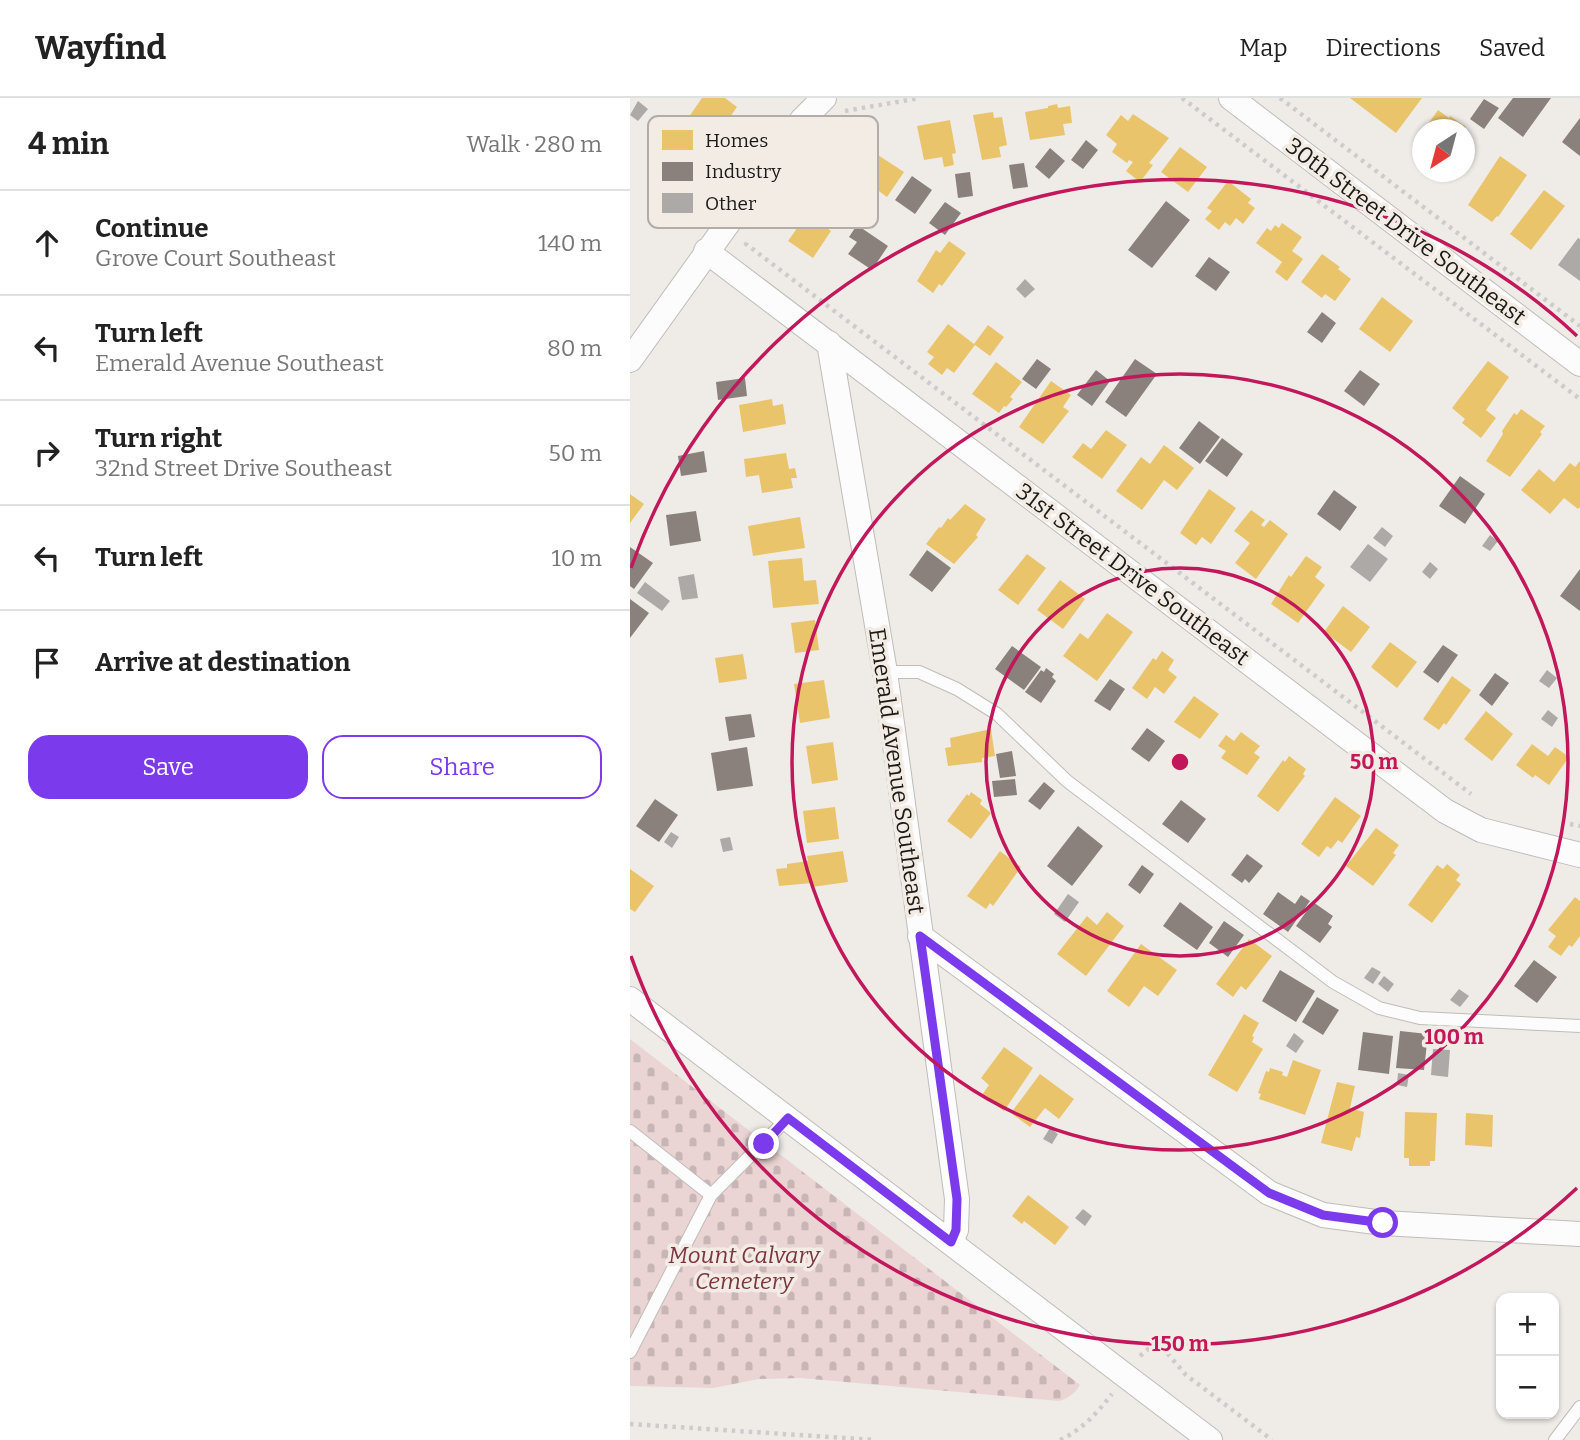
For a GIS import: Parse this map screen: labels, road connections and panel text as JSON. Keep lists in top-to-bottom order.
{
  "streets": {
    "street": ["30th Street Drive Southeast", "31st Street Drive Southeast", "Emerald Avenue Southeast"]
  },
  "crossings": [
    ["31st Street Drive Southeast", "Emerald Avenue Southeast"]
  ],
  "parks": ["Mount Calvary Cemetery"],
  "legend": ["Homes", "Industry", "Other"],
  "north": "bottom left",
  "page": {
    "header": "Wayfind",
    "nav": ["Map", "Directions", "Saved"],
    "heading": ["4 min", "Walk · 280 m"],
    "list": [
      ["Continue", "Grove Court Southeast", "140 m"],
      ["Turn left", "Emerald Avenue Southeast", "80 m"],
      ["Turn right", "32nd Street Drive Southeast", "50 m"],
      ["Turn left", "10 m"],
      "Arrive at destination"
    ],
    "buttons": ["Save", "Share"],
    "map_buttons": ["+", "−"]
  },
  "rings": ["50 m", "100 m", "150 m"]
}
